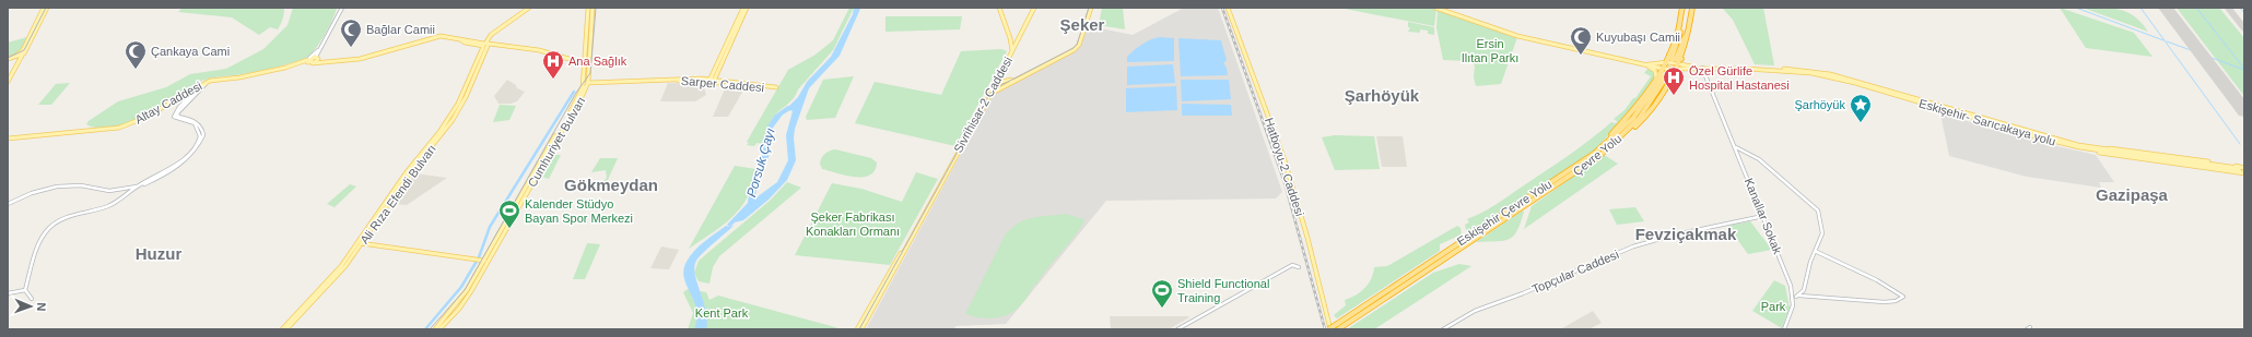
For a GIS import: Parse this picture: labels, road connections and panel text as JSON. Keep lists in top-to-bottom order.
{
  "streets": {
    "highway": ["Çevre Yolu", "Eskişehir Çevre Yolu"],
    "main road": [
      "Sarper Caddesi",
      "Altay Caddesi",
      "Sivrihisar-2 Caddesi",
      "Eskişehir- Sarıcakaya yolu",
      "Cumhuriyet Bulvarı",
      "Hatboyu-2 Caddesi",
      "Ali Rıza Efendi Bulvarı"
    ],
    "street": ["Kanallar Sokak", "Topçular Caddesi"]
  },
  "crossings": [
    ["Sarper Caddesi", "Cumhuriyet Bulvarı"],
    ["Eskişehir- Sarıcakaya yolu", "Kanallar Sokak"],
    ["Çevre Yolu", "Eskişehir Çevre Yolu"],
    ["Hatboyu-2 Caddesi", "Eskişehir Çevre Yolu"],
    ["Kanallar Sokak", "Topçular Caddesi"]
  ],
  "districts": [
    "Şeker",
    "Şarhöyük",
    "Gökmeydan",
    "Gazipaşa",
    "Fevziçakmak",
    "Huzur"
  ],
  "water": ["Porsuk Çayı"],
  "parks": [
    "Ersin Ilıtan Parkı",
    "Şeker Fabrikası Konakları Ormanı",
    "Park",
    "Kent Park"
  ],
  "places": {
    "mosque": ["Bağlar Camii", "Kuyubaşı Camii", "Çankaya Cami"],
    "hospital": ["Ana Sağlık", "Özel Gürlife Hospital Hastanesi"],
    "place": ["Şarhöyük"],
    "sports": ["Kalender Stüdyo Bayan Spor Merkezi", "Shield Functional Training"]
  },
  "north": "right"
}
